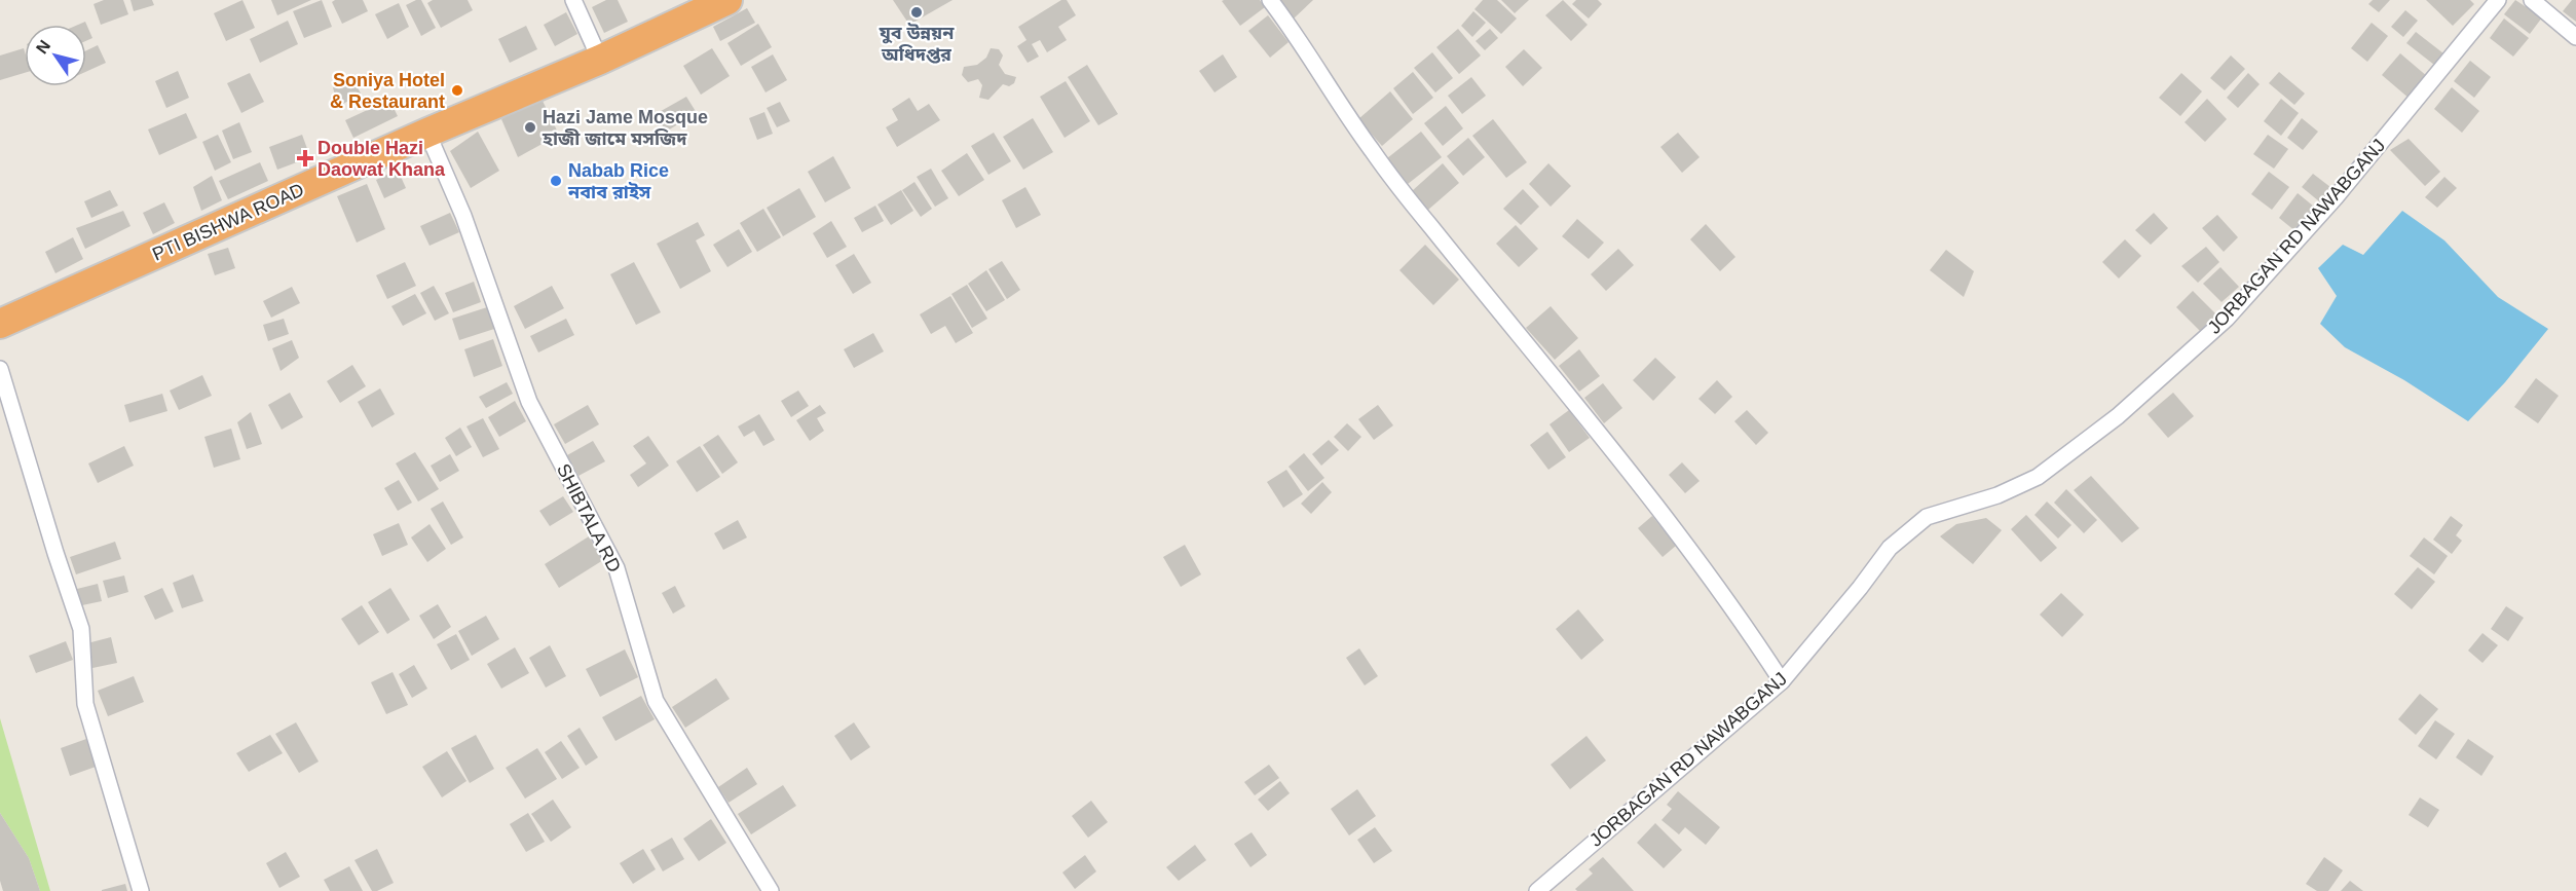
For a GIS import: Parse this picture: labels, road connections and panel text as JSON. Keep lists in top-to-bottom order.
{
  "streets": {
    "highway": ["PTI BISHWA ROAD"],
    "street": ["JORBAGAN RD NAWABGANJ", "SHIBTALA RD"]
  },
  "crossings": [
    ["PTI BISHWA ROAD", "SHIBTALA RD"]
  ],
  "places": {
    "other": [
      "যুব উন্নয়ন অধিদপ্তর",
      "Soniya Hotel & Restaurant",
      "Hazi Jame Mosque হাজী জামে মসজিদ",
      "Nabab Rice নবাব রাইস"
    ],
    "health": ["Double Hazi Daowat Khana"]
  },
  "north": "top left"
}
